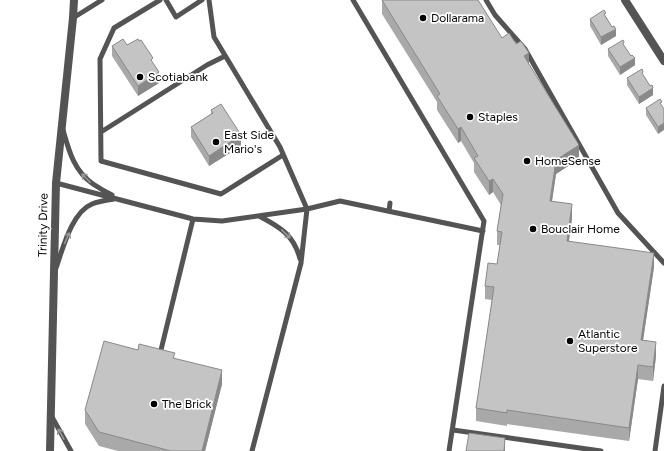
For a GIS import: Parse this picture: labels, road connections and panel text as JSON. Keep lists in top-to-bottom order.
{
  "streets": {
    "street": ["Trinity Drive"]
  },
  "places": [
    "Dollarama",
    "Scotiabank",
    "Staples",
    "East Side Mario's",
    "HomeSense",
    "Bouclair Home",
    "Atlantic Superstore",
    "The Brick"
  ]
}
